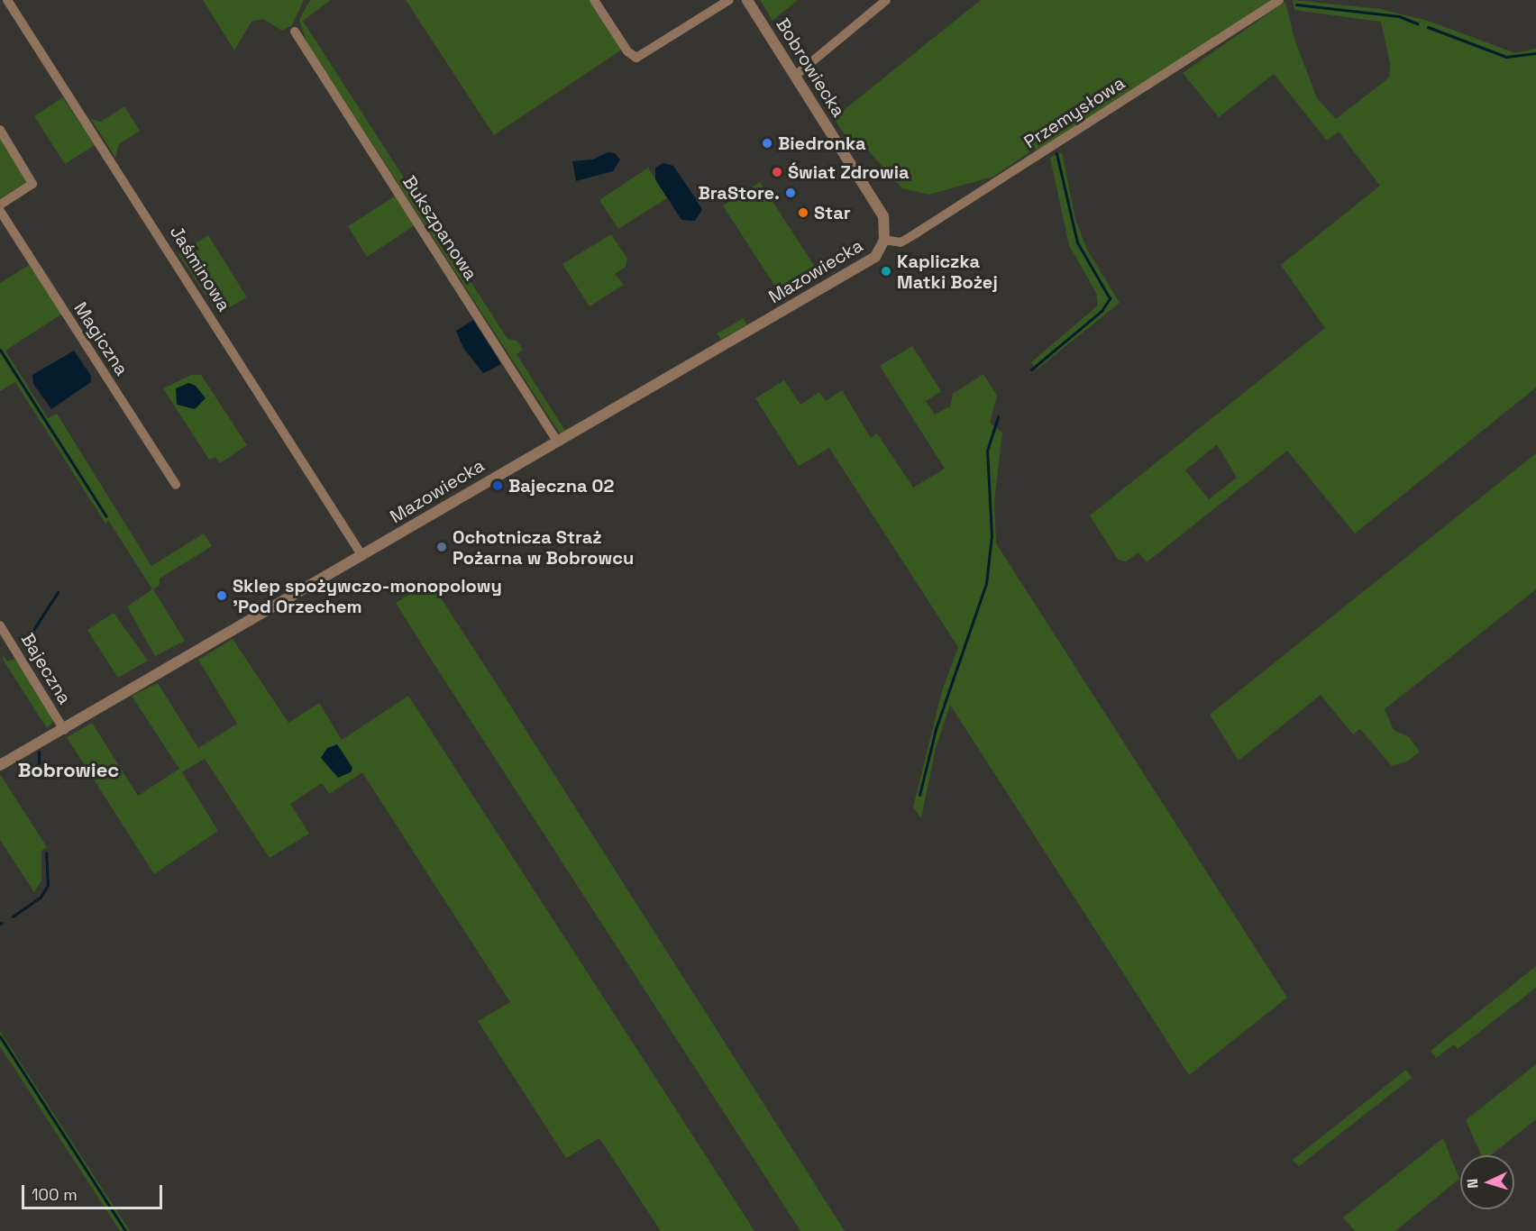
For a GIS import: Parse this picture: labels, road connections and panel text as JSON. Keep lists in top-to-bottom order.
{
  "streets": {
    "street": [
      "Bobrowiecka",
      "Przemysłowa",
      "Bukszpanowa",
      "Jaśminowa",
      "Mazowiecka",
      "Magiczna",
      "Bajeczna"
    ]
  },
  "crossings": [
    ["Bobrowiecka", "Przemysłowa"],
    ["Bobrowiecka", "Mazowiecka"],
    ["Przemysłowa", "Mazowiecka"],
    ["Bukszpanowa", "Mazowiecka"],
    ["Jaśminowa", "Mazowiecka"],
    ["Mazowiecka", "Bajeczna"]
  ],
  "districts": ["Bobrowiec"],
  "places": [
    "Biedronka",
    "Świat Zdrowia",
    "BraStore.",
    "Star",
    "Kapliczka Matki Bożej",
    "Bajeczna 02",
    "Ochotnicza Straż Pożarna w Bobrowcu",
    "Sklep spożywczo-monopolowy 'Pod Orzechem"
  ],
  "scale_bar": "100 m",
  "north": "left"
}
